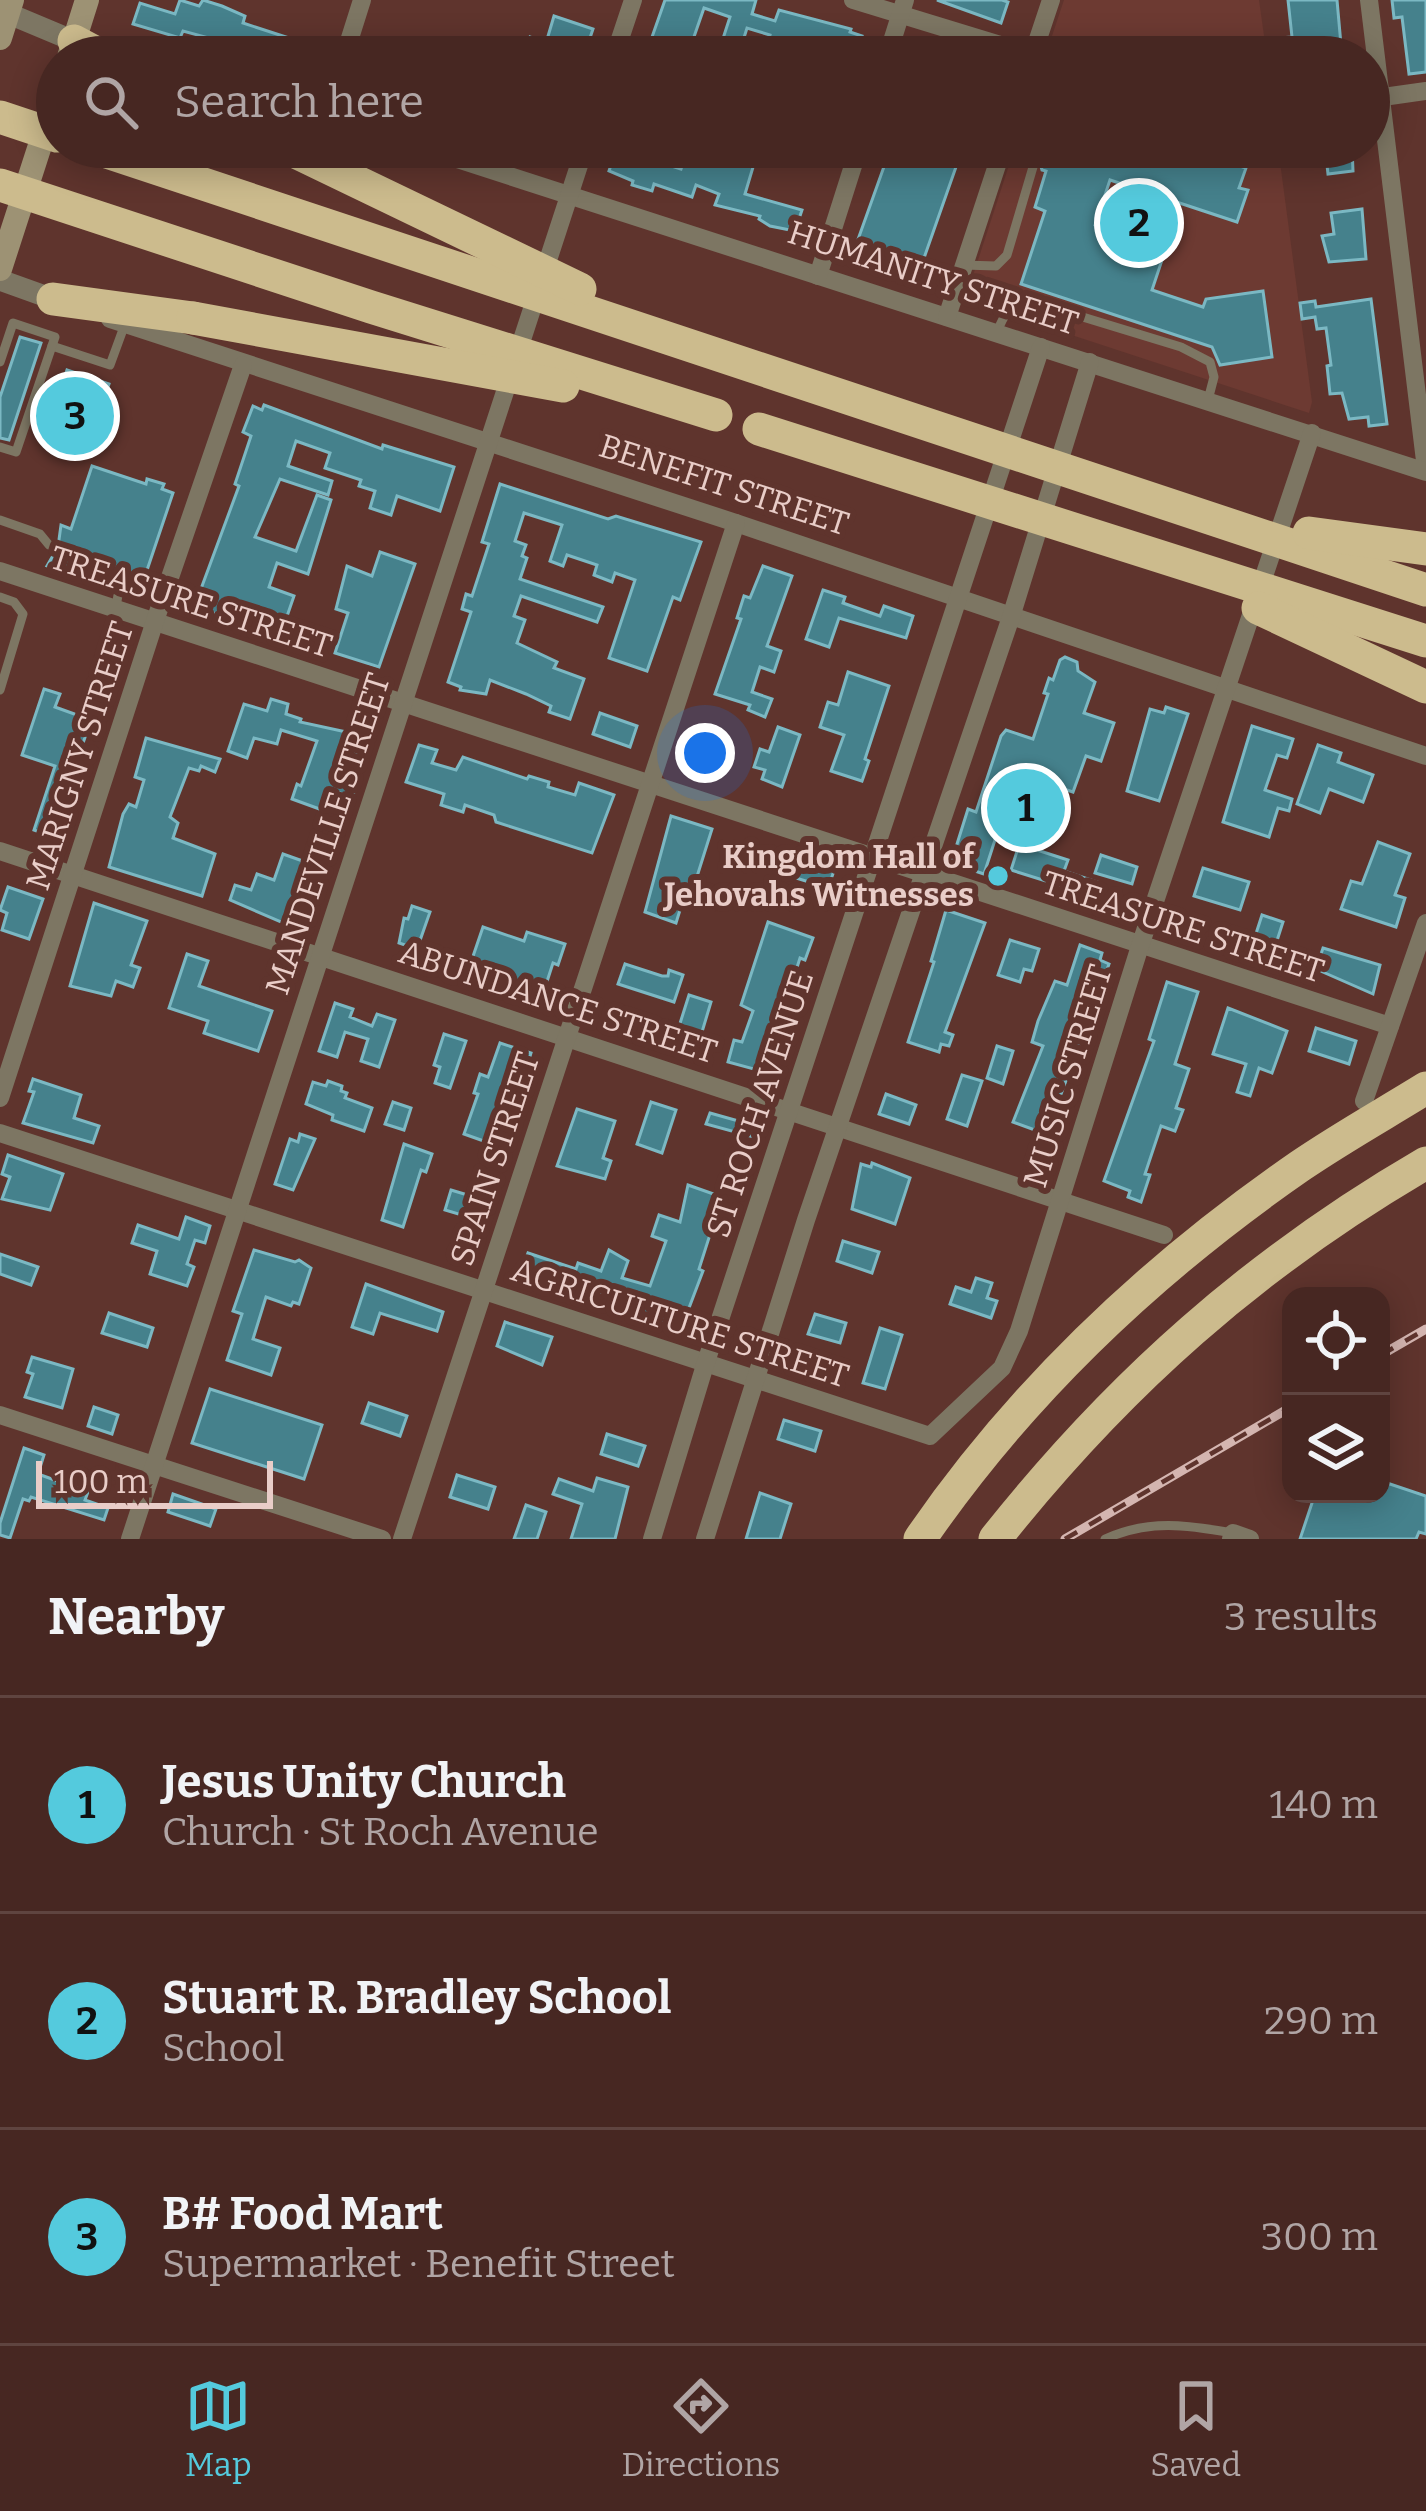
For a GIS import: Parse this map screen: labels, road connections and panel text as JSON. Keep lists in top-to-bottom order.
{
  "streets": {
    "street": [
      "HUMANITY STREET",
      "BENEFIT STREET",
      "TREASURE STREET",
      "MARIGNY STREET",
      "MANDEVILLE STREET",
      "ABUNDANCE STREET",
      "MUSIC STREET",
      "ST ROCH AVENUE",
      "SPAIN STREET",
      "AGRICULTURE STREET"
    ]
  },
  "crossings": [
    ["HUMANITY STREET", "MANDEVILLE STREET"],
    ["HUMANITY STREET", "MUSIC STREET"],
    ["HUMANITY STREET", "ST ROCH AVENUE"],
    ["BENEFIT STREET", "MARIGNY STREET"],
    ["BENEFIT STREET", "MANDEVILLE STREET"],
    ["BENEFIT STREET", "MUSIC STREET"],
    ["BENEFIT STREET", "ST ROCH AVENUE"],
    ["BENEFIT STREET", "SPAIN STREET"],
    ["TREASURE STREET", "MARIGNY STREET"],
    ["TREASURE STREET", "MANDEVILLE STREET"],
    ["TREASURE STREET", "MUSIC STREET"],
    ["TREASURE STREET", "ST ROCH AVENUE"],
    ["TREASURE STREET", "SPAIN STREET"],
    ["MARIGNY STREET", "ABUNDANCE STREET"],
    ["MANDEVILLE STREET", "ABUNDANCE STREET"],
    ["MANDEVILLE STREET", "AGRICULTURE STREET"],
    ["ABUNDANCE STREET", "MUSIC STREET"],
    ["ABUNDANCE STREET", "ST ROCH AVENUE"],
    ["ABUNDANCE STREET", "SPAIN STREET"],
    ["MUSIC STREET", "AGRICULTURE STREET"],
    ["ST ROCH AVENUE", "AGRICULTURE STREET"],
    ["SPAIN STREET", "AGRICULTURE STREET"]
  ],
  "places": ["Kingdom Hall of Jehovahs Witnesses"],
  "scale_bar": "100 m",
  "page": {
    "search": "Search here",
    "pins": ["2", "3", "1"],
    "scale": "100 m",
    "heading": ["Nearby", "3 results"],
    "list": [
      {
        "mark": "1",
        "name": "Jesus Unity Church",
        "note": "Church · St Roch Avenue",
        "value": "140 m"
      },
      {
        "mark": "2",
        "name": "Stuart R. Bradley School",
        "note": "School",
        "value": "290 m"
      },
      {
        "mark": "3",
        "name": "B# Food Mart",
        "note": "Supermarket · Benefit Street",
        "value": "300 m"
      }
    ],
    "nav": ["Map", "Directions", "Saved"]
  }
}
